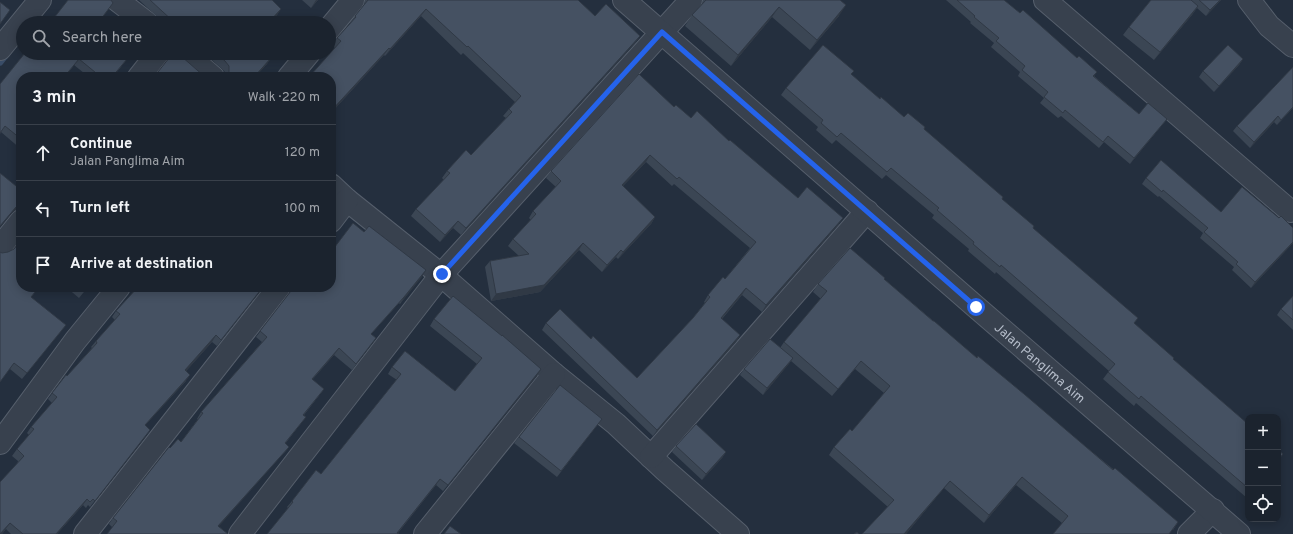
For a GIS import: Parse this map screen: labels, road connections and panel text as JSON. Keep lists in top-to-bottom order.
{
  "streets": {
    "street": ["Jalan Panglima Aim"]
  },
  "page": {
    "search": "Search here",
    "heading": ["3 min", "Walk · 220 m"],
    "list": [
      ["Continue", "Jalan Panglima Aim", "120 m"],
      ["Turn left", "100 m"],
      "Arrive at destination"
    ],
    "map_buttons": ["+", "−"]
  }
}
